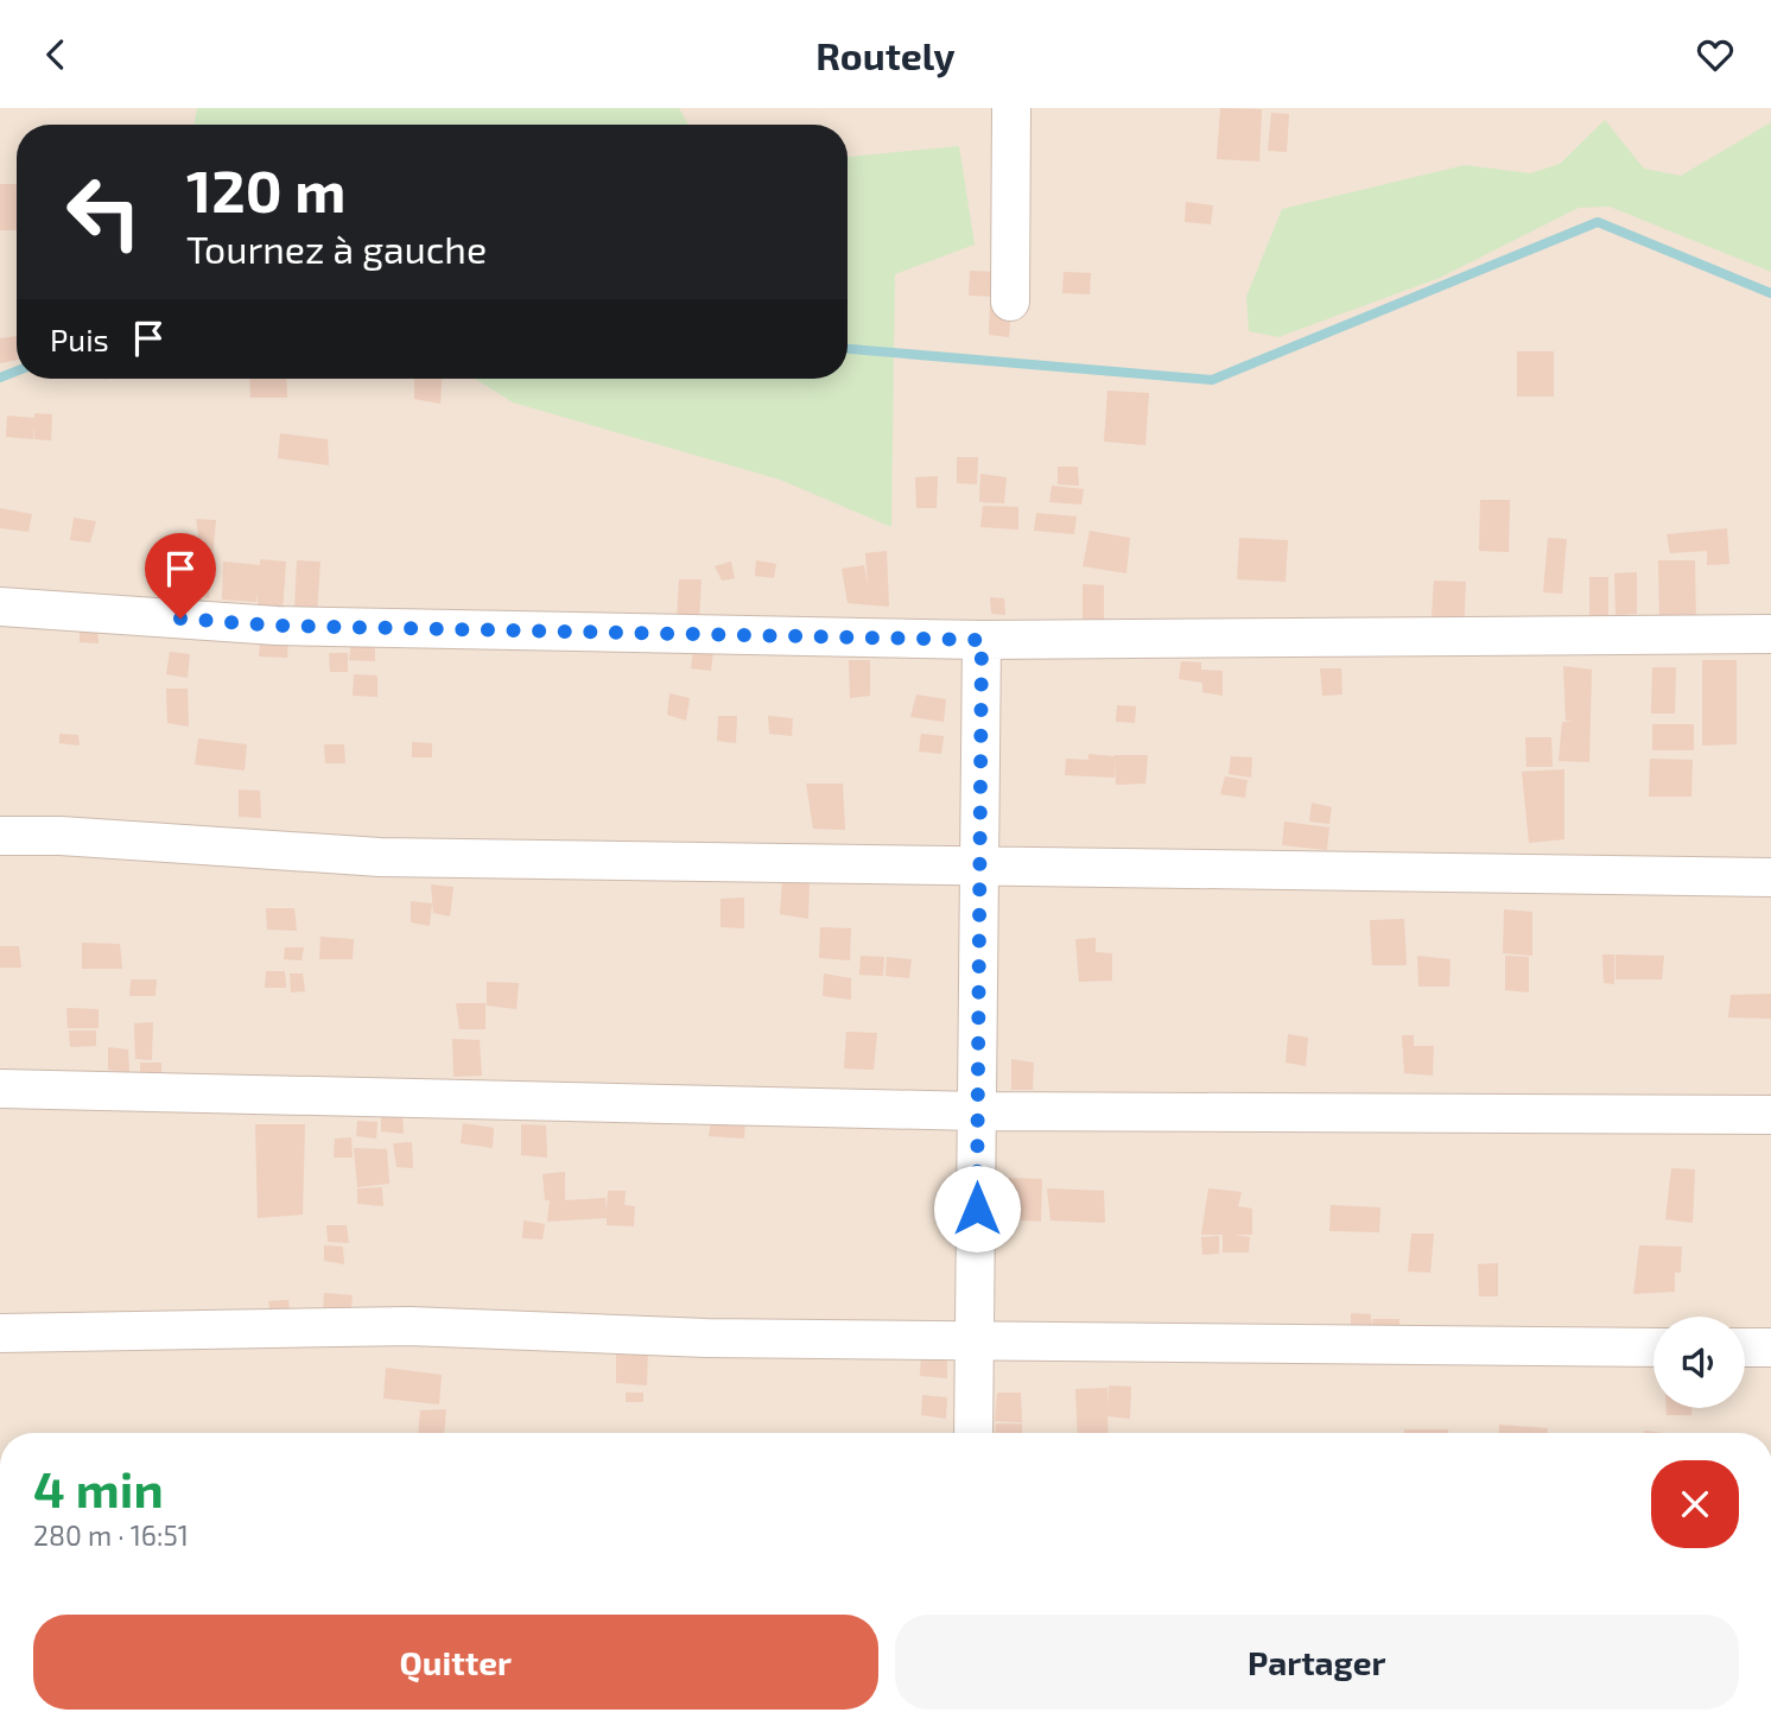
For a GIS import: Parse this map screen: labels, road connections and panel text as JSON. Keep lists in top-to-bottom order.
{
  "page": {
    "header": "Routely",
    "turn": ["120 m", "Tournez à gauche"],
    "then": "Puis",
    "heading": ["4 min", "280 m · 16:51"],
    "buttons": ["Quitter", "Partager"]
  }
}
